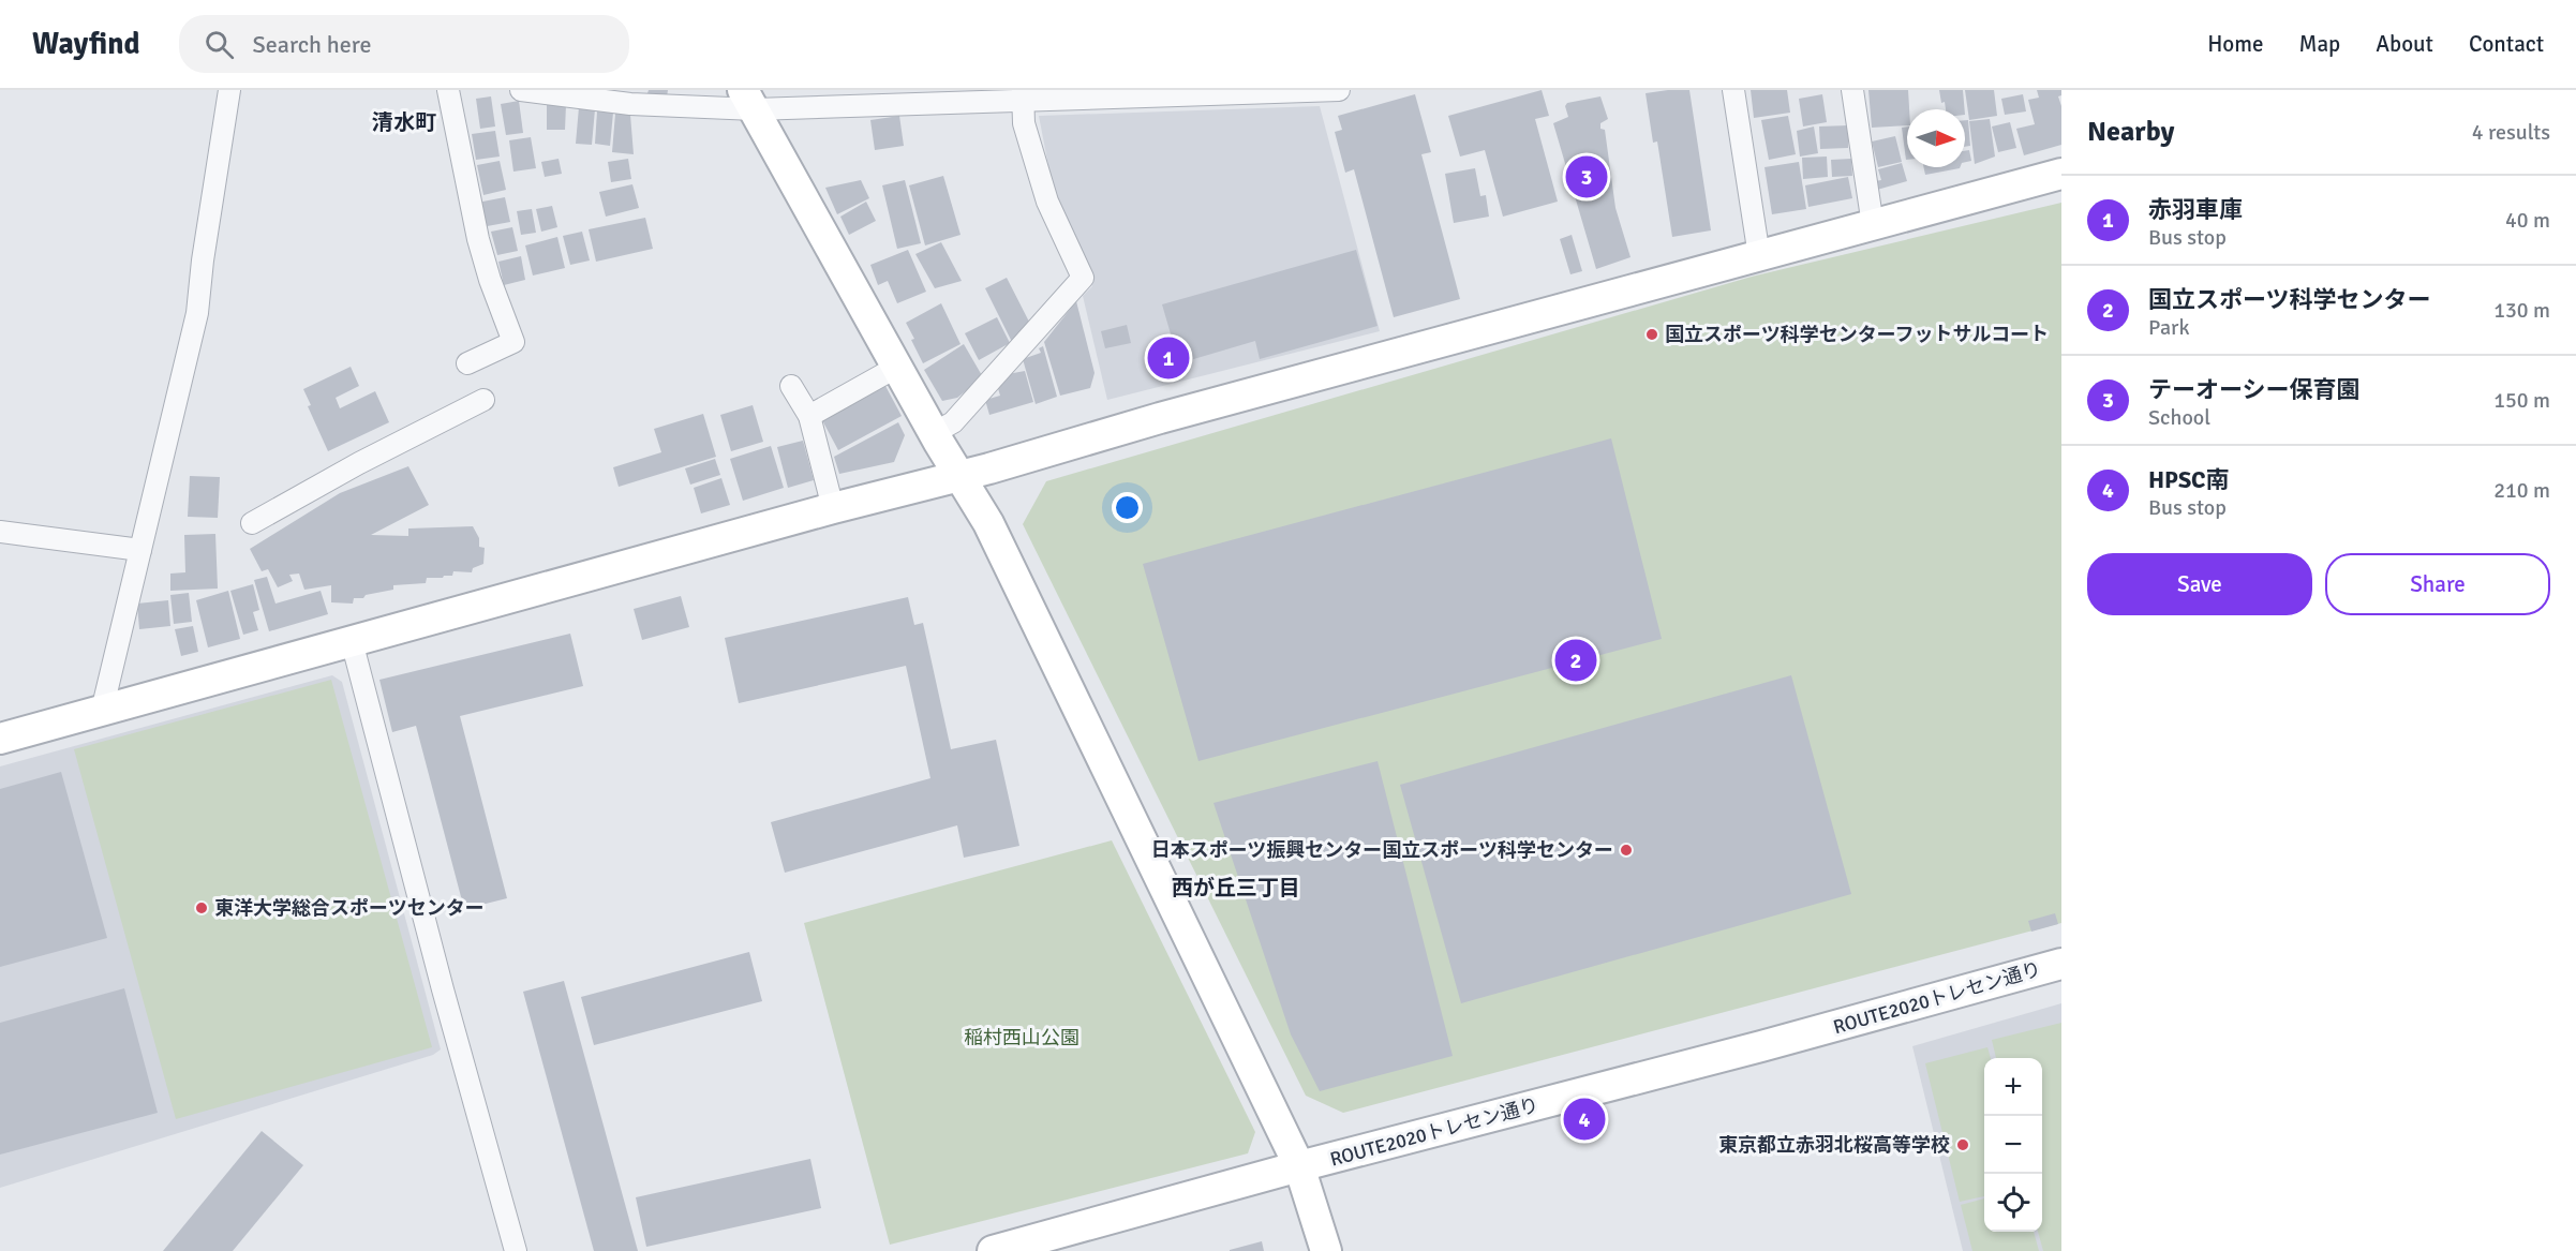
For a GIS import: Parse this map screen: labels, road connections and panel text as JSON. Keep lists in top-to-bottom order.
{
  "streets": {
    "street": ["ROUTE2020トレセン通り"]
  },
  "districts": ["清水町", "西が丘三丁目"],
  "parks": ["稲村西山公園"],
  "places": [
    "国立スポーツ科学センターフットサルコート",
    "日本スポーツ振興センター国立スポーツ科学センター",
    "東洋大学総合スポーツセンター",
    "東京都立赤羽北桜高等学校"
  ],
  "north": "right",
  "page": {
    "header": "Wayfind",
    "search": "Search here",
    "nav": [
      "Home",
      "Map",
      "About",
      "Contact"
    ],
    "heading": ["Nearby", "4 results"],
    "pins": [
      "3",
      "1",
      "2",
      "4"
    ],
    "list": [
      {
        "mark": "1",
        "name": "赤羽車庫",
        "note": "Bus stop",
        "value": "40 m"
      },
      {
        "mark": "2",
        "name": "国立スポーツ科学センター",
        "note": "Park",
        "value": "130 m"
      },
      {
        "mark": "3",
        "name": "テーオーシー保育園",
        "note": "School",
        "value": "150 m"
      },
      {
        "mark": "4",
        "name": "HPSC南",
        "note": "Bus stop",
        "value": "210 m"
      }
    ],
    "buttons": ["Save", "Share"],
    "map_buttons": ["+", "−"]
  }
}
